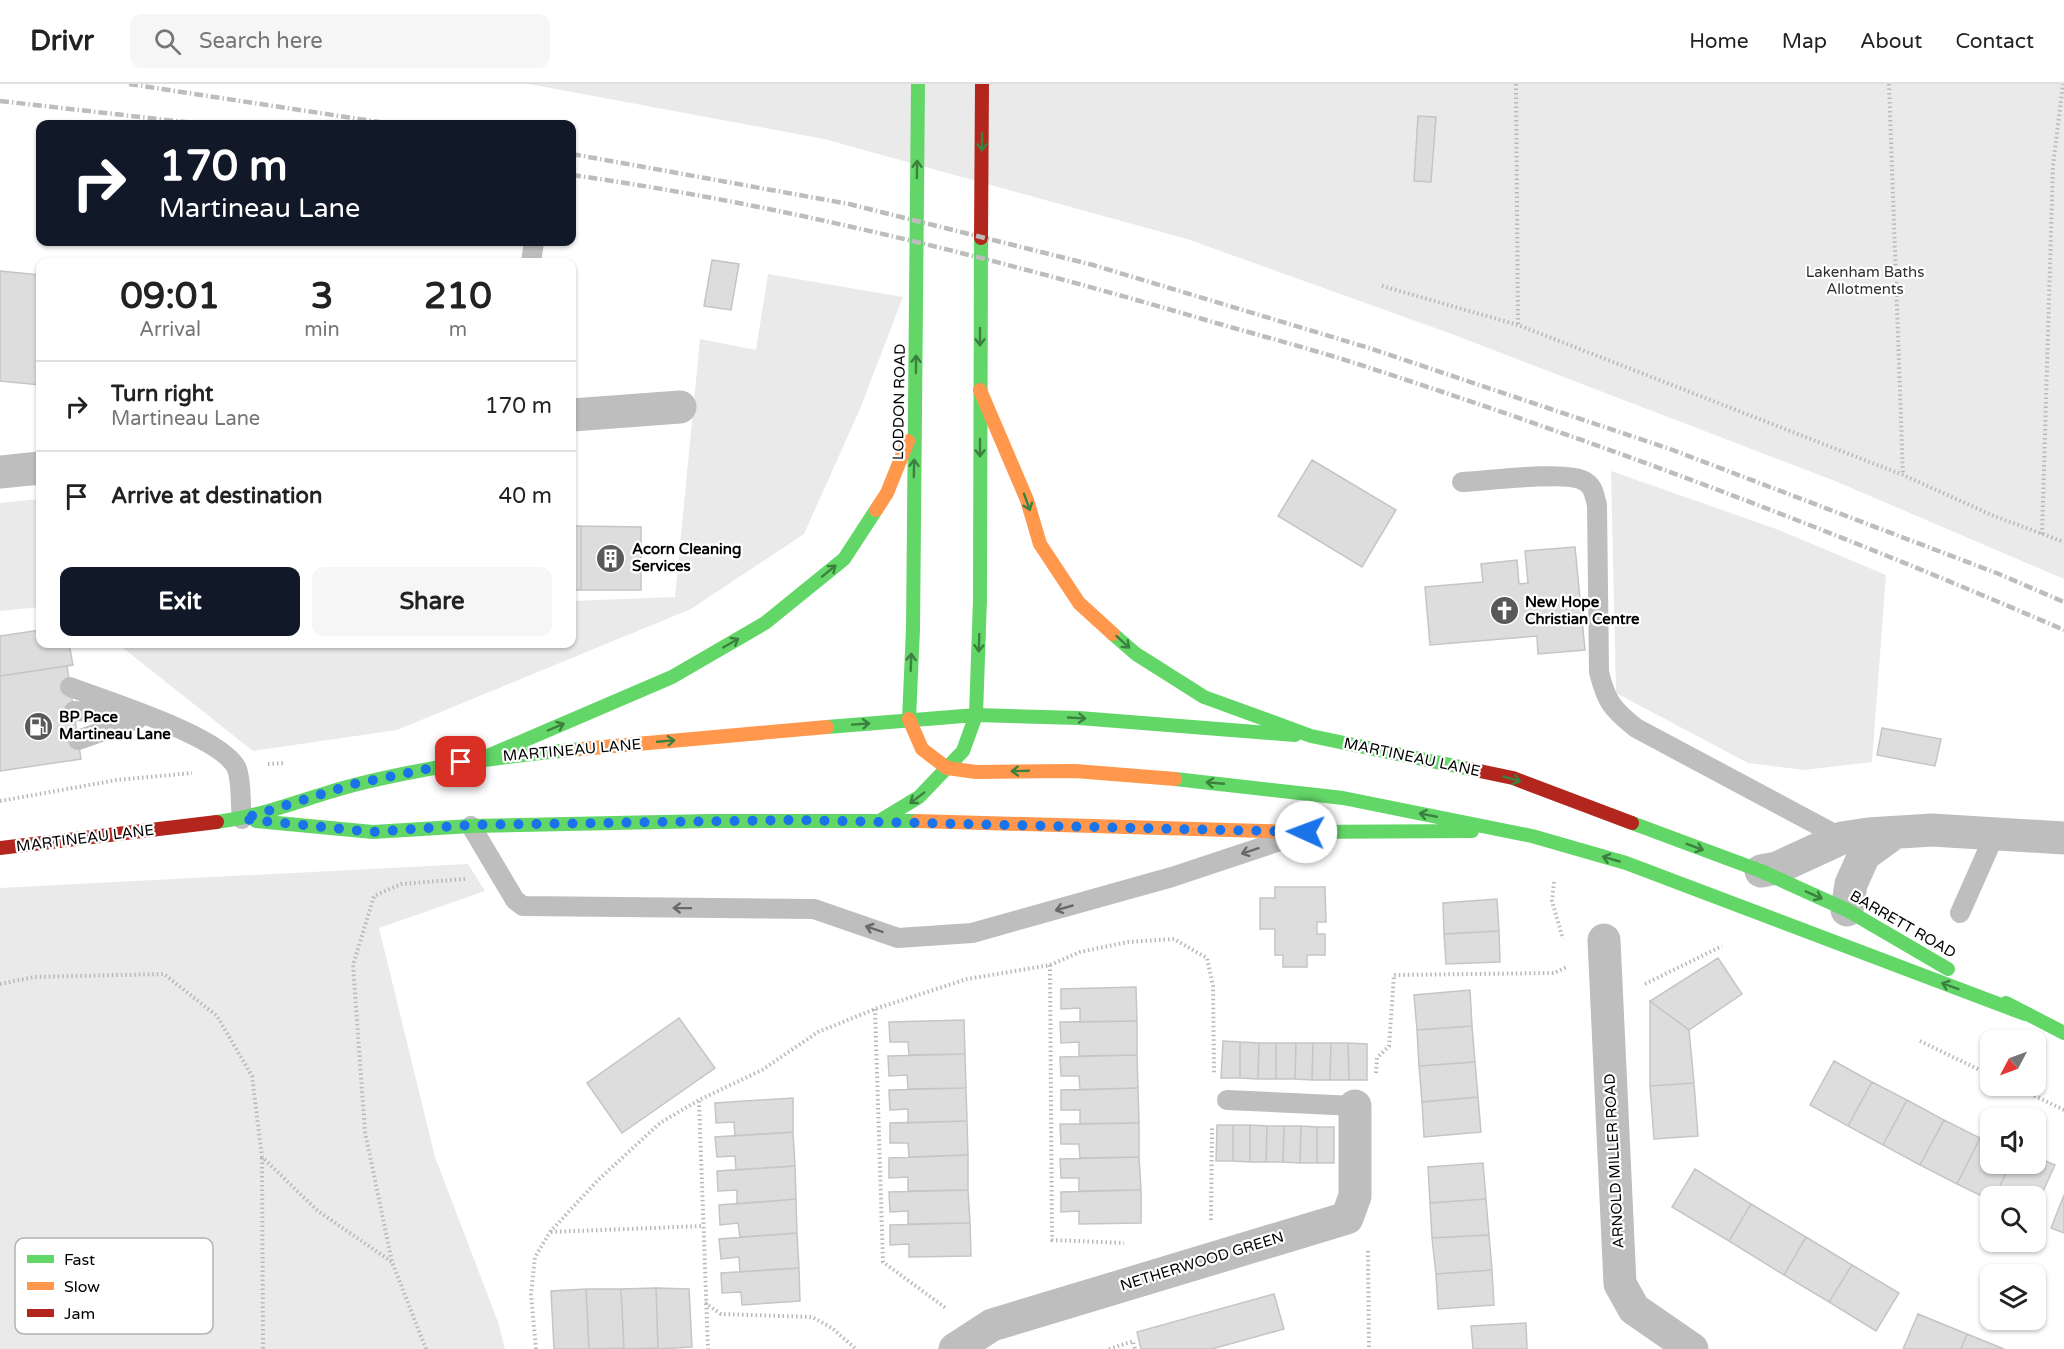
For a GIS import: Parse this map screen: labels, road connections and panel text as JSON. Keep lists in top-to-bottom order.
{
  "streets": {
    "main road": ["LODDON ROAD", "MARTINEAU LANE", "BARRETT ROAD"],
    "street": ["ARNOLD MILLER ROAD", "NETHERWOOD GREEN"]
  },
  "crossings": [
    ["LODDON ROAD", "MARTINEAU LANE"],
    ["MARTINEAU LANE", "BARRETT ROAD"]
  ],
  "parks": ["Lakenham Baths Allotments"],
  "places": {
    "building": ["Acorn Cleaning Services"],
    "church": ["New Hope Christian Centre"],
    "fuel station": ["BP Pace Martineau Lane"]
  },
  "legend": ["Fast", "Slow", "Jam"],
  "north": "bottom left",
  "page": {
    "header": "Drivr",
    "search": "Search here",
    "nav": [
      "Home",
      "Map",
      "About",
      "Contact"
    ],
    "turn": ["170 m", "Martineau Lane"],
    "eta": [
      "09:01",
      "Arrival",
      "3",
      "min",
      "210",
      "m"
    ],
    "list": [
      {
        "name": "Turn right",
        "note": "Martineau Lane",
        "value": "170 m"
      },
      {
        "name": "Arrive at destination",
        "value": "40 m"
      }
    ],
    "buttons": ["Exit", "Share"]
  }
}
